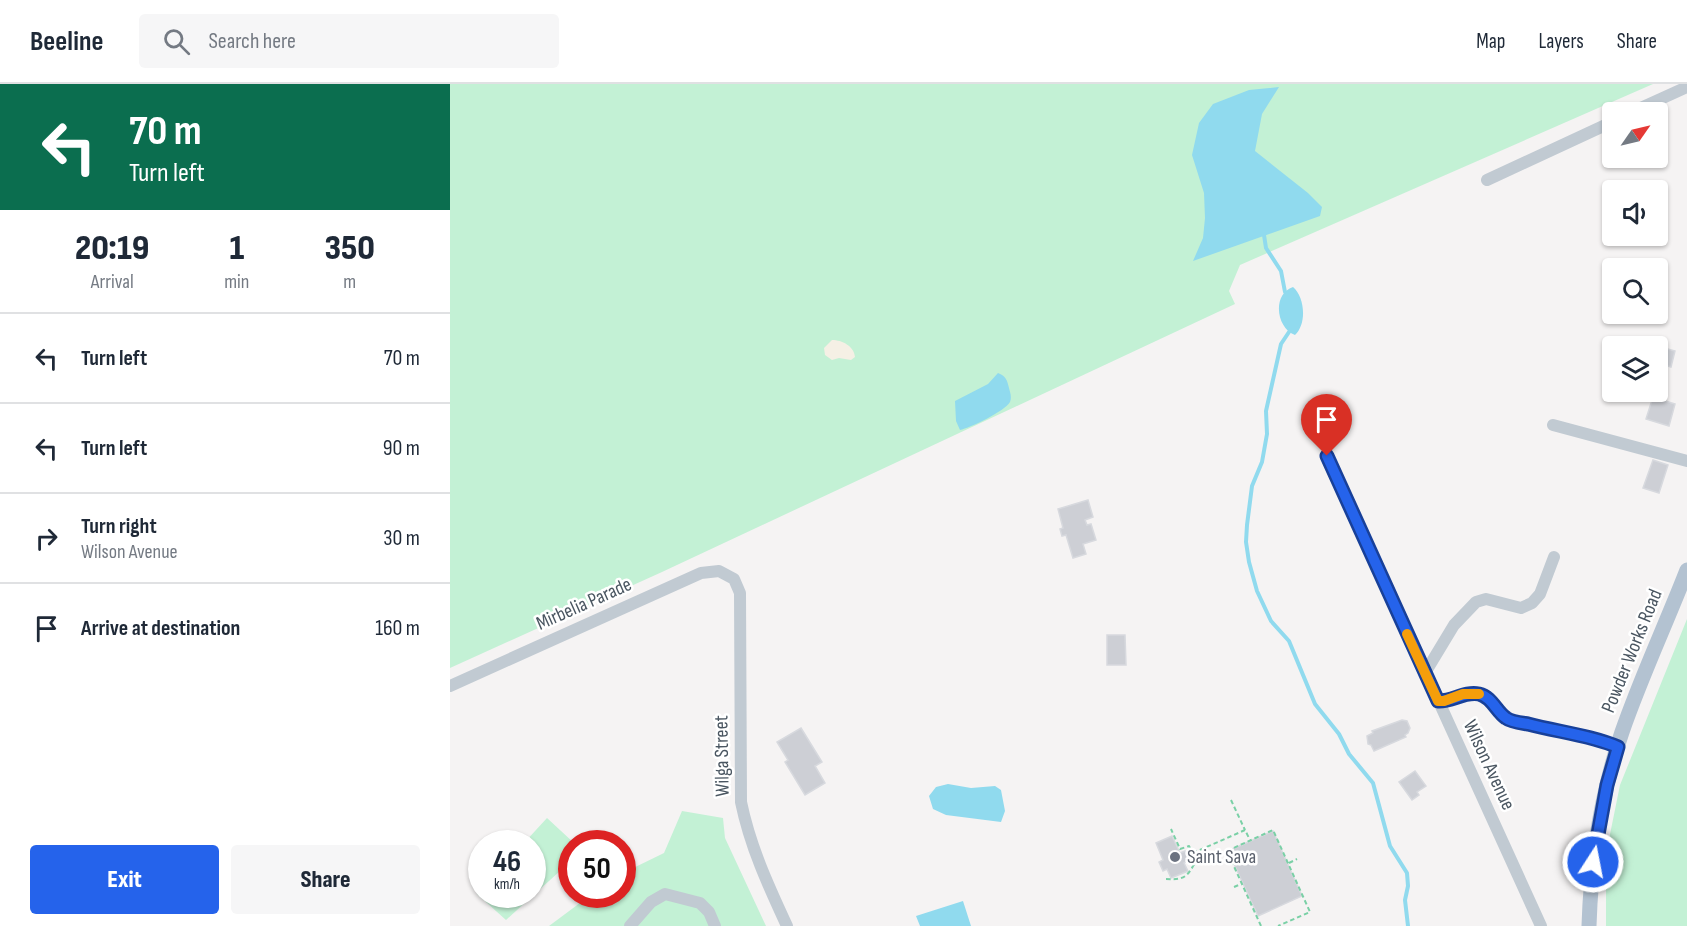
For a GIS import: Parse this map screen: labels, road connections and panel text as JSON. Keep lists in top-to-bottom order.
{
  "streets": {
    "main road": ["Powder Works Road"],
    "street": ["Mirbelia Parade", "Wilga Street", "Wilson Avenue"]
  },
  "crossings": [
    ["Mirbelia Parade", "Wilga Street"]
  ],
  "places": ["Saint Sava"],
  "north": "top right",
  "page": {
    "header": "Beeline",
    "search": "Search here",
    "nav": ["Map", "Layers", "Share"],
    "turn": ["70 m", "Turn left"],
    "eta": [
      "20:19",
      "Arrival",
      "1",
      "min",
      "350",
      "m"
    ],
    "list": [
      {
        "name": "Turn left",
        "value": "70 m"
      },
      {
        "name": "Turn left",
        "value": "90 m"
      },
      {
        "name": "Turn right",
        "note": "Wilson Avenue",
        "value": "30 m"
      },
      {
        "name": "Arrive at destination",
        "value": "160 m"
      }
    ],
    "speed": "46 km/h",
    "limit": "50",
    "buttons": ["Exit", "Share"]
  }
}
